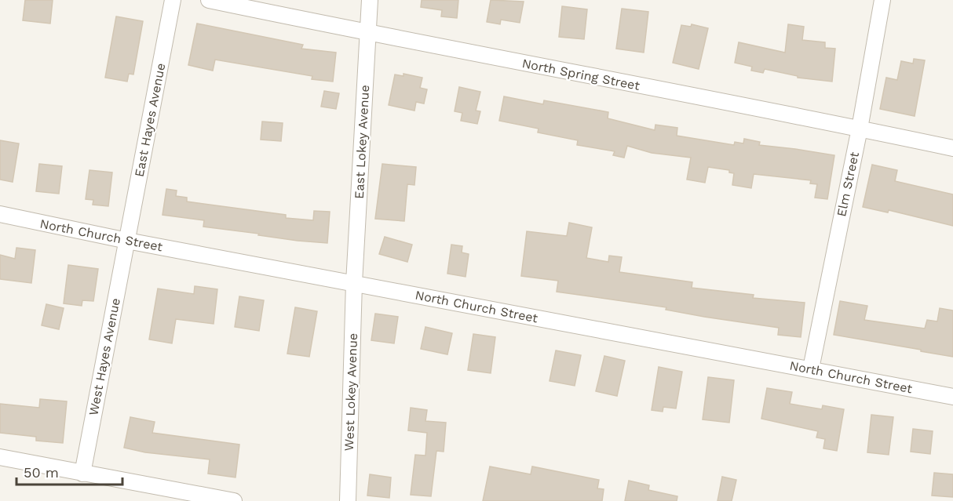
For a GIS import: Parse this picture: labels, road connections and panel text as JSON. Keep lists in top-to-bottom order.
{
  "streets": {
    "street": [
      "North Spring Street",
      "East Hayes Avenue",
      "East Lokey Avenue",
      "Elm Street",
      "North Church Street",
      "West Hayes Avenue",
      "West Lokey Avenue"
    ]
  },
  "crossings": [
    ["North Spring Street", "East Lokey Avenue"],
    ["North Spring Street", "Elm Street"],
    ["East Hayes Avenue", "North Church Street"],
    ["East Hayes Avenue", "West Hayes Avenue"],
    ["East Lokey Avenue", "North Church Street"],
    ["East Lokey Avenue", "West Lokey Avenue"],
    ["Elm Street", "North Church Street"],
    ["North Church Street", "West Hayes Avenue"],
    ["North Church Street", "West Lokey Avenue"]
  ],
  "scale_bar": "50 m"
}
